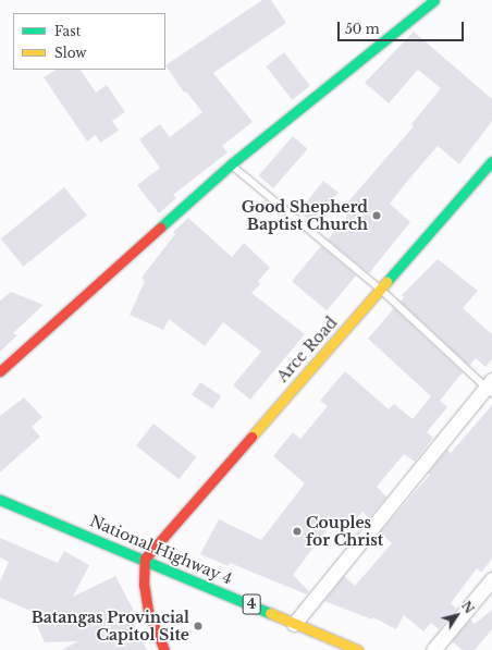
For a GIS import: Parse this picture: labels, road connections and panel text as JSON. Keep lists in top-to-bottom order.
{
  "streets": {
    "street": ["Arce Road", "National Highway 4", "4"]
  },
  "crossings": [
    ["Arce Road", "National Highway 4"]
  ],
  "places": ["Good Shepherd Baptist Church", "Couples for Christ", "Batangas Provincial Capitol Site"],
  "legend": ["Fast", "Slow"],
  "scale_bar": "50 m",
  "north": "top right"
}
